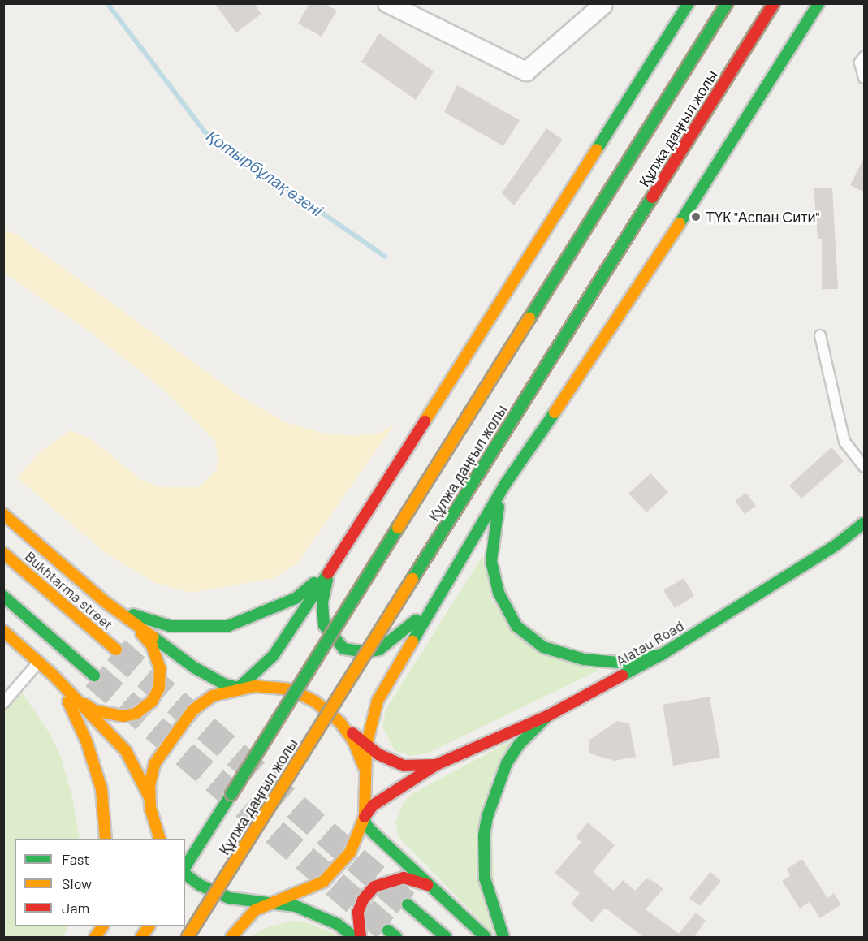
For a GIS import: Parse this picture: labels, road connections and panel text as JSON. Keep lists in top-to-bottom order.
{
  "streets": {
    "main road": ["Құлжа даңғыл жолы", "Bukhtarma street", "Alatau Road"]
  },
  "water": ["Қотырбұлақ өзені"],
  "places": ["ТҮК \"Аспан Сити\""],
  "legend": ["Fast", "Slow", "Jam"]
}
